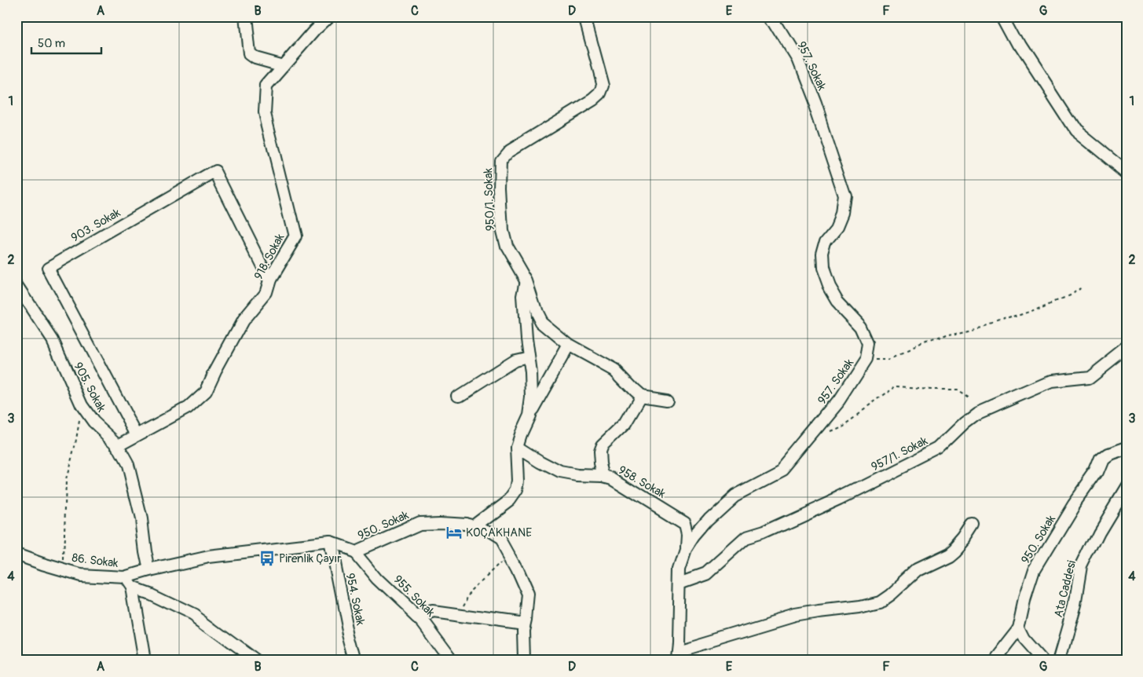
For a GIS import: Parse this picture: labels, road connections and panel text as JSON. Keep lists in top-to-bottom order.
{
  "streets": {
    "street": [
      "957. Sokak",
      "950/1. Sokak",
      "903. Sokak",
      "918. Sokak",
      "905. Sokak",
      "957/1. Sokak",
      "958. Sokak",
      "950. Sokak",
      "86. Sokak",
      "Ata Caddesi",
      "955. Sokak",
      "954. Sokak"
    ]
  },
  "crossings": [
    ["957. Sokak", "957/1. Sokak"],
    ["957. Sokak", "958. Sokak"],
    ["903. Sokak", "918. Sokak"],
    ["918. Sokak", "905. Sokak"],
    ["905. Sokak", "950. Sokak"],
    ["905. Sokak", "86. Sokak"],
    ["950. Sokak", "86. Sokak"],
    ["950. Sokak", "955. Sokak"],
    ["950. Sokak", "954. Sokak"]
  ],
  "places": {
    "hotel": ["KOÇAKHANE"],
    "bus stop": ["Pirenlik Çayır"]
  },
  "scale_bar": "50 m",
  "grid": {
    "columns": [
      "A",
      "B",
      "C",
      "D",
      "E",
      "F",
      "G"
    ],
    "rows": [
      "1",
      "2",
      "3",
      "4"
    ]
  }
}
